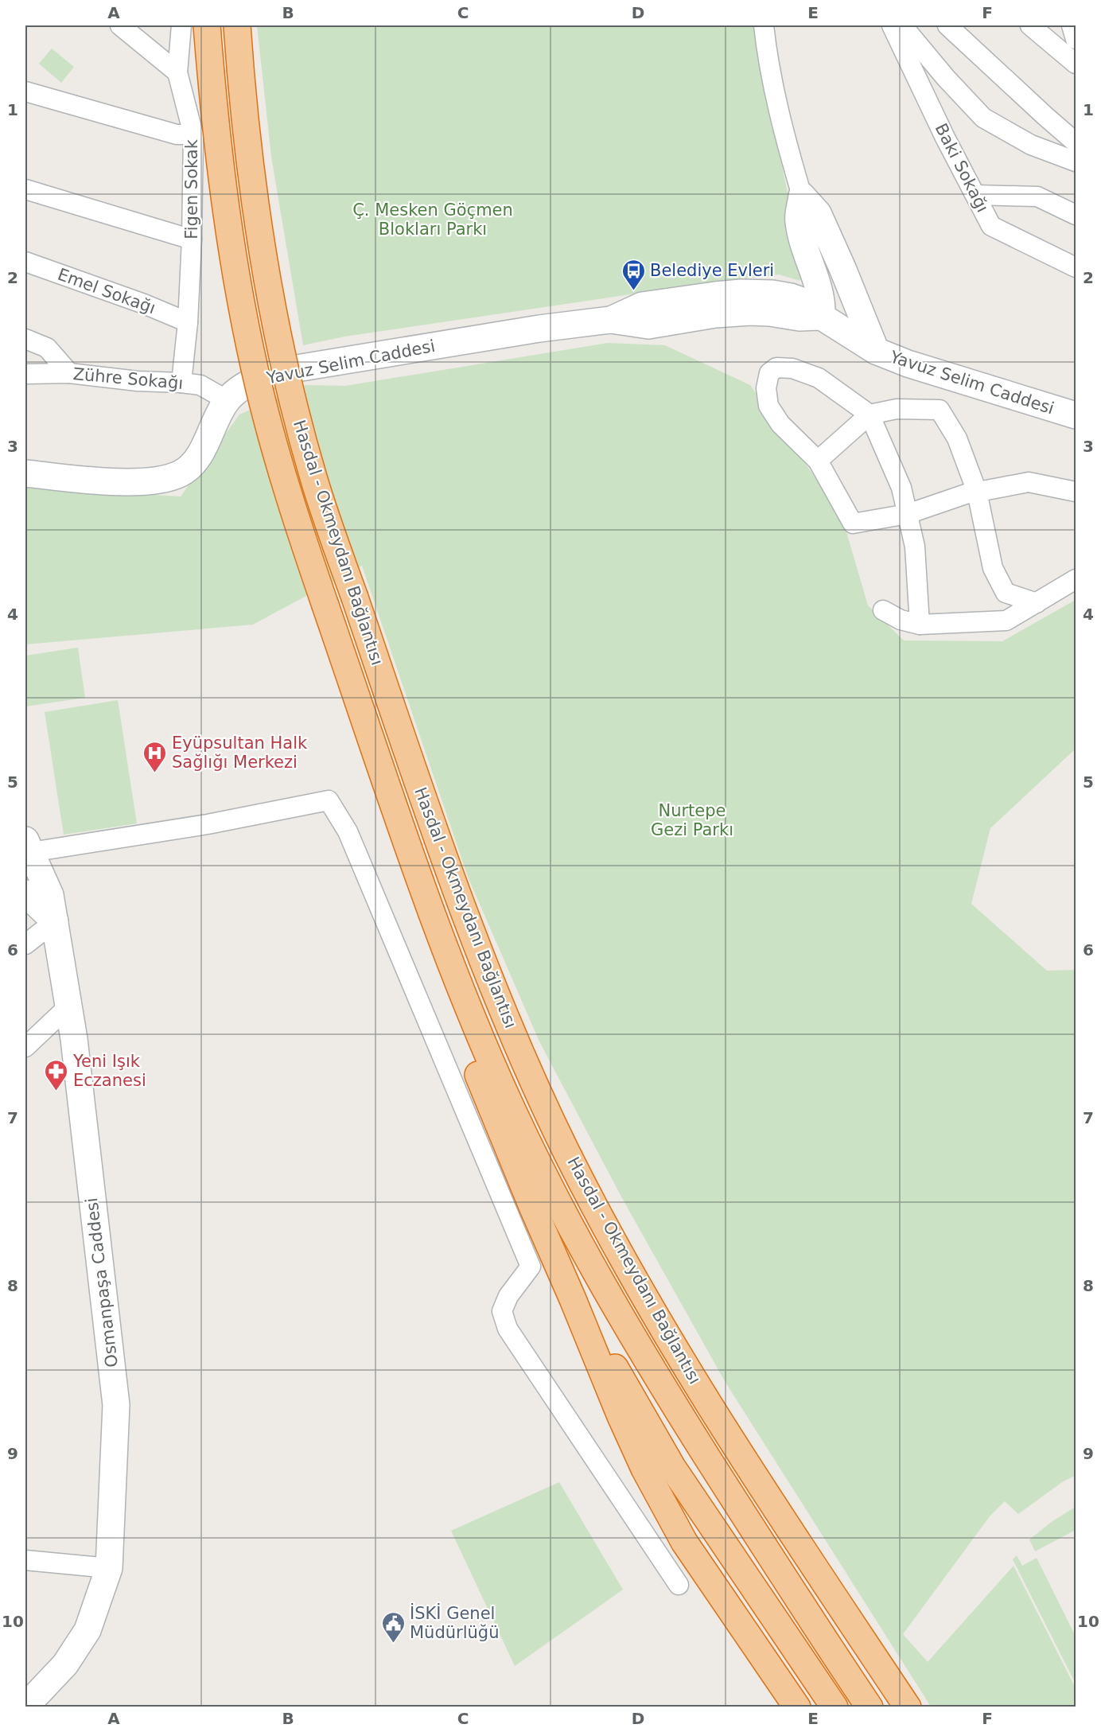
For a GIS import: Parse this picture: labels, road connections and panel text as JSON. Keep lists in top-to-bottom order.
{
  "streets": {
    "highway": ["Hasdal - Okmeydanı Bağlantısı"],
    "street": [
      "Baki Sokağı",
      "Figen Sokak",
      "Emel Sokağı",
      "Yavuz Selim Caddesi",
      "Zühre Sokağı",
      "Osmanpaşa Caddesi"
    ]
  },
  "crossings": [
    ["Figen Sokak", "Emel Sokağı"],
    ["Figen Sokak", "Zühre Sokağı"],
    ["Yavuz Selim Caddesi", "Zühre Sokağı"]
  ],
  "parks": ["Ç. Mesken Göçmen Blokları Parkı", "Nurtepe Gezi Parkı"],
  "places": {
    "bus stop": ["Belediye Evleri"],
    "hospital": ["Eyüpsultan Halk Sağlığı Merkezi"],
    "pharmacy": ["Yeni Işık Eczanesi"],
    "public building": ["İSKİ Genel Müdürlüğü"]
  },
  "grid": {
    "columns": [
      "A",
      "B",
      "C",
      "D",
      "E",
      "F"
    ],
    "rows": [
      "1",
      "2",
      "3",
      "4",
      "5",
      "6",
      "7",
      "8",
      "9",
      "10"
    ]
  }
}
